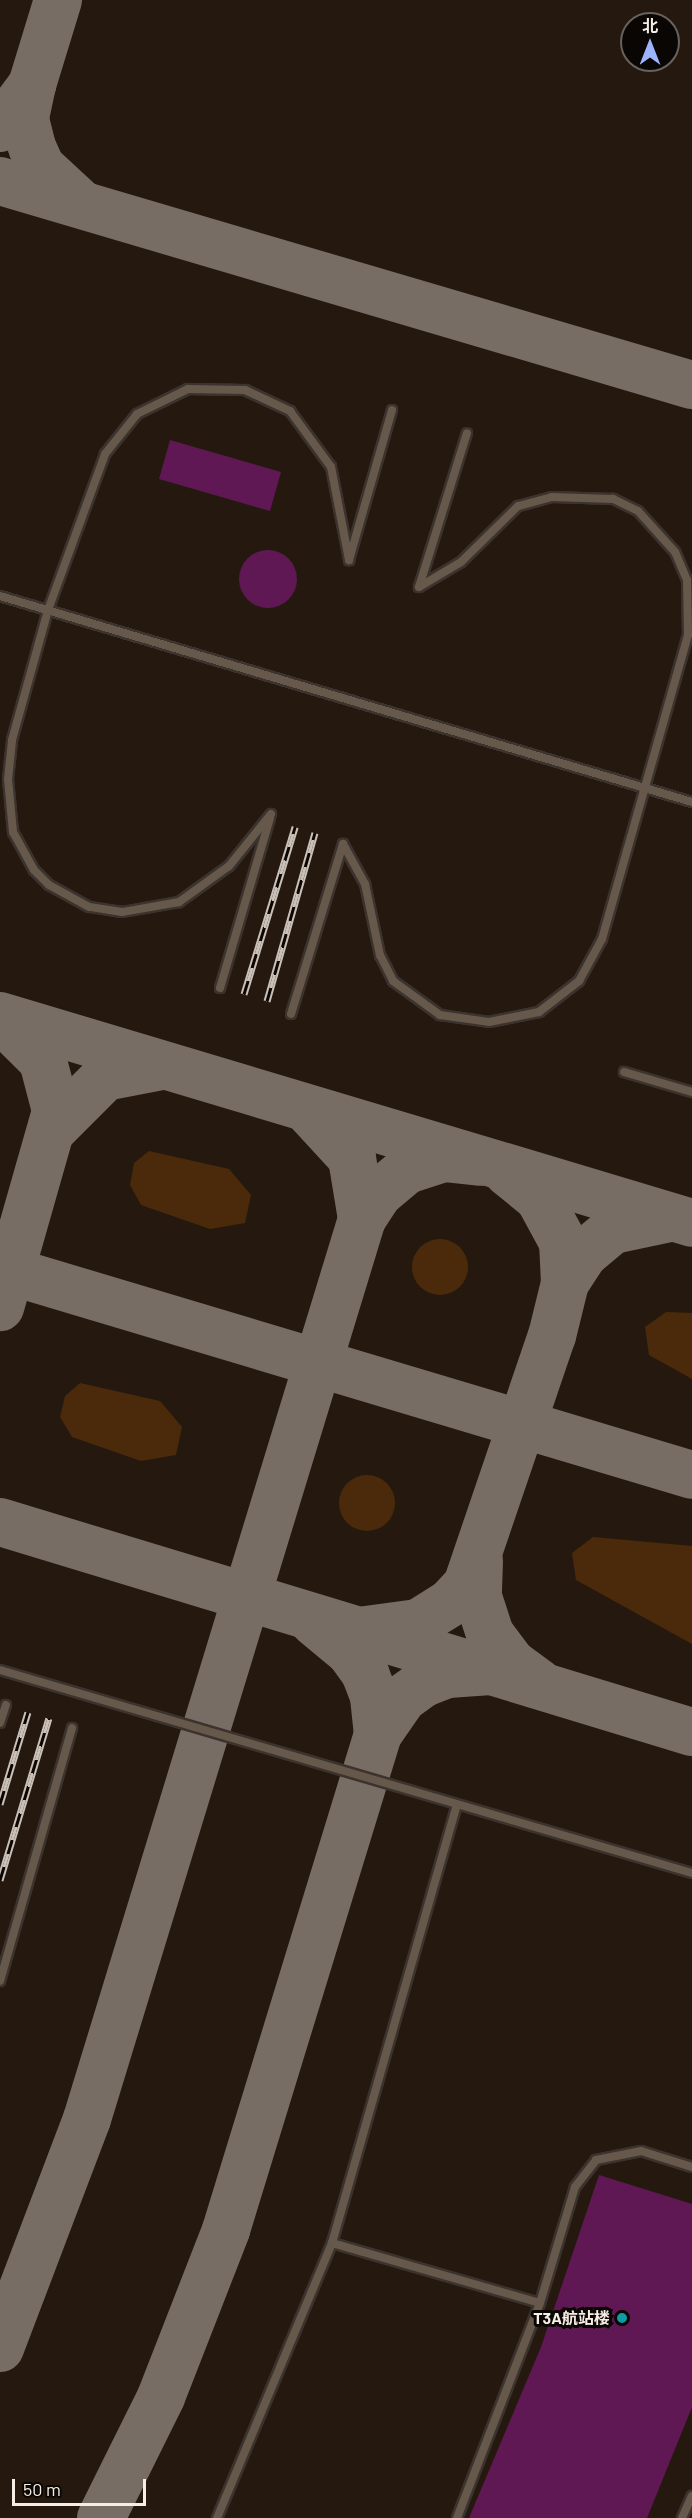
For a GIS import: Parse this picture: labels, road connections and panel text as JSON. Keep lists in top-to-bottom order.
{
  "places": ["T3A航站楼"],
  "scale_bar": "50 m",
  "north": "top"
}
